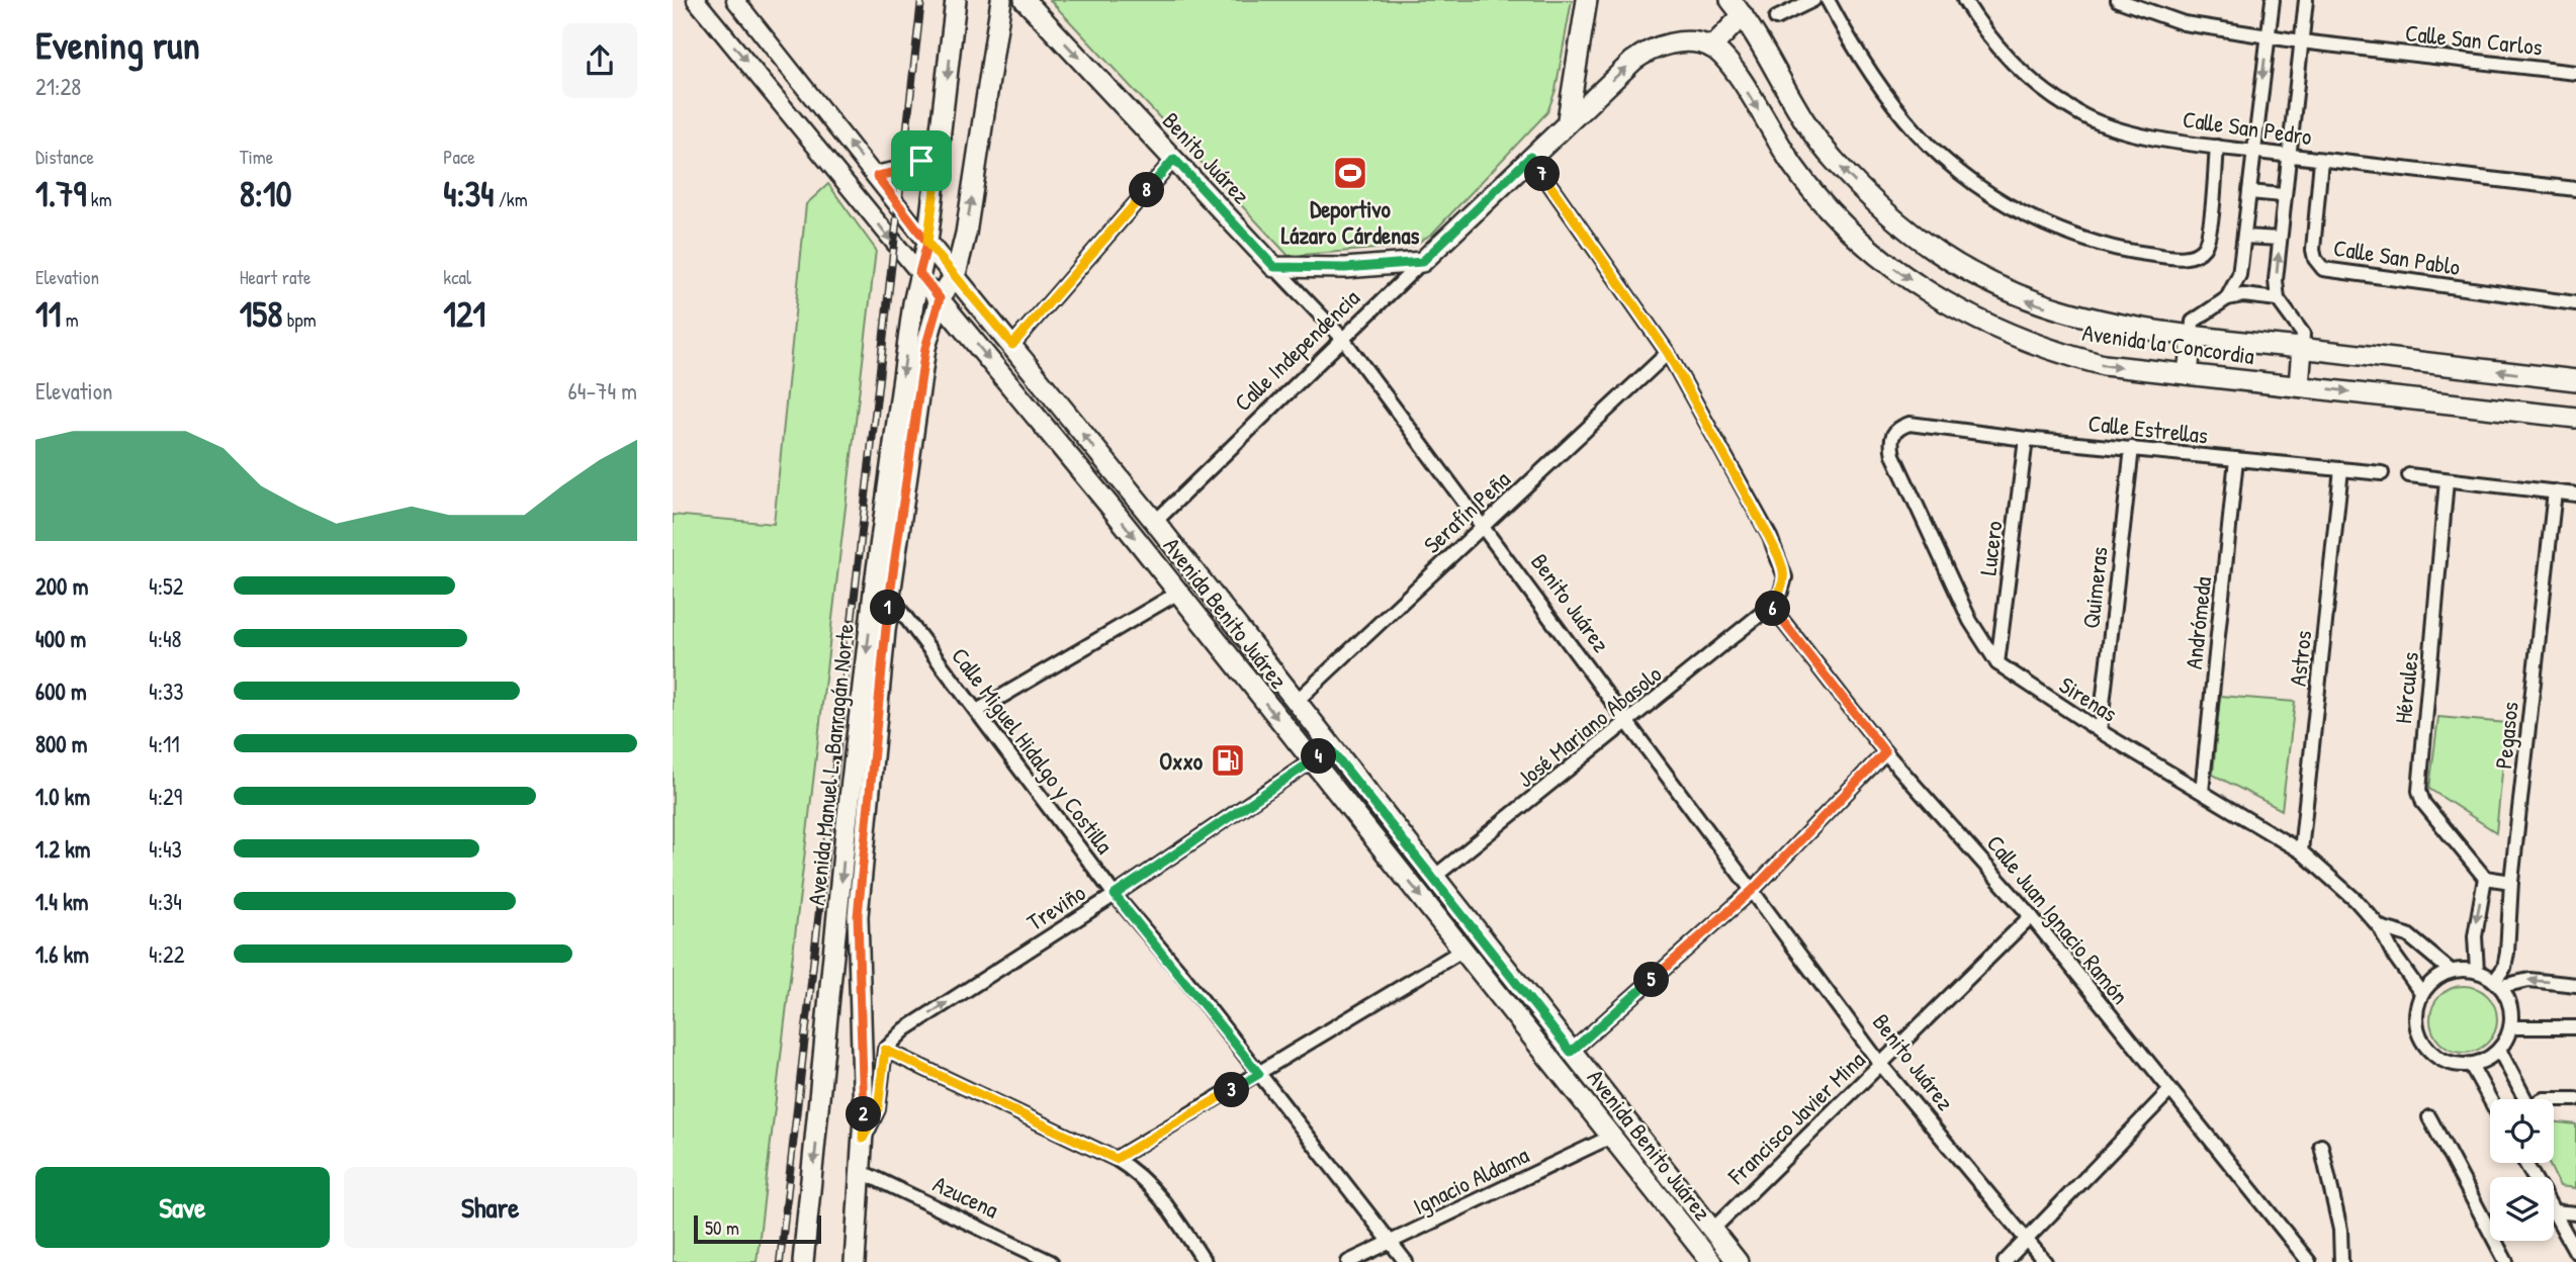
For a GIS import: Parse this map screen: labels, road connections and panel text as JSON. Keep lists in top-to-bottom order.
{
  "streets": {
    "main road": [
      "Benito Juárez",
      "Avenida la Concordia",
      "Calle Independencia",
      "Avenida Benito Juárez",
      "Avenida Manuel L. Barragán Norte"
    ],
    "street": [
      "Calle San Carlos",
      "Calle San Pedro",
      "Calle San Pablo",
      "Calle Estrellas",
      "Serafín Peña",
      "Lucero",
      "Quimeras",
      "Andrómeda",
      "Astros",
      "Hércules",
      "Sirenas",
      "José Mariano Abasolo",
      "Pegasos",
      "Calle Miguel Hidalgo y Costilla",
      "Treviño",
      "Calle Juan Ignacio Ramón",
      "Francisco Javier Mina",
      "Ignacio Aldama",
      "Azucena"
    ]
  },
  "crossings": [
    ["Calle San Pedro", "Calle San Pablo"],
    ["Benito Juárez", "Calle Independencia"],
    ["Benito Juárez", "Serafín Peña"],
    ["Benito Juárez", "José Mariano Abasolo"],
    ["Benito Juárez", "Francisco Javier Mina"],
    ["Avenida la Concordia", "Calle Independencia"],
    ["Calle Independencia", "Avenida Benito Juárez"],
    ["Calle Estrellas", "Lucero"],
    ["Calle Estrellas", "Quimeras"],
    ["Calle Estrellas", "Andrómeda"],
    ["Calle Estrellas", "Astros"],
    ["Calle Estrellas", "Sirenas"],
    ["Serafín Peña", "Avenida Benito Juárez"],
    ["Lucero", "Sirenas"],
    ["Quimeras", "Sirenas"],
    ["Avenida Benito Juárez", "José Mariano Abasolo"],
    ["Avenida Benito Juárez", "Avenida Manuel L. Barragán Norte"],
    ["Avenida Benito Juárez", "Treviño"],
    ["Avenida Benito Juárez", "Francisco Javier Mina"],
    ["Avenida Benito Juárez", "Ignacio Aldama"],
    ["Andrómeda", "Sirenas"],
    ["Astros", "Sirenas"],
    ["Sirenas", "Pegasos"],
    ["José Mariano Abasolo", "Calle Juan Ignacio Ramón"],
    ["Calle Miguel Hidalgo y Costilla", "Avenida Manuel L. Barragán Norte"],
    ["Calle Miguel Hidalgo y Costilla", "Treviño"],
    ["Calle Miguel Hidalgo y Costilla", "Ignacio Aldama"],
    ["Avenida Manuel L. Barragán Norte", "Azucena"],
    ["Calle Juan Ignacio Ramón", "Francisco Javier Mina"]
  ],
  "one_way": ["Treviño"],
  "places": {
    "sports": ["Deportivo Lázaro Cárdenas"],
    "fuel station": ["Oxxo"]
  },
  "scale_bar": "50 m",
  "page": {
    "heading": ["Evening run", "21:28"],
    "stats": [
      ["Distance", "1.79 km"],
      ["Time", "8:10"],
      ["Pace", "4:34 /km"],
      ["Elevation", "11 m"],
      ["Heart rate", "158 bpm"],
      ["kcal", "121"]
    ],
    "pins": [
      "7",
      "8",
      "1",
      "6",
      "4",
      "5",
      "3",
      "2"
    ],
    "chart": ["Elevation", "64–74 m"],
    "list": [
      {
        "name": "200 m",
        "note": "4:52"
      },
      {
        "name": "400 m",
        "note": "4:48"
      },
      {
        "name": "600 m",
        "note": "4:33"
      },
      {
        "name": "800 m",
        "note": "4:11"
      },
      {
        "name": "1.0 km",
        "note": "4:29"
      },
      {
        "name": "1.2 km",
        "note": "4:43"
      },
      {
        "name": "1.4 km",
        "note": "4:34"
      },
      {
        "name": "1.6 km",
        "note": "4:22"
      }
    ],
    "buttons": ["Save", "Share"],
    "scale": "50 m"
  }
}
